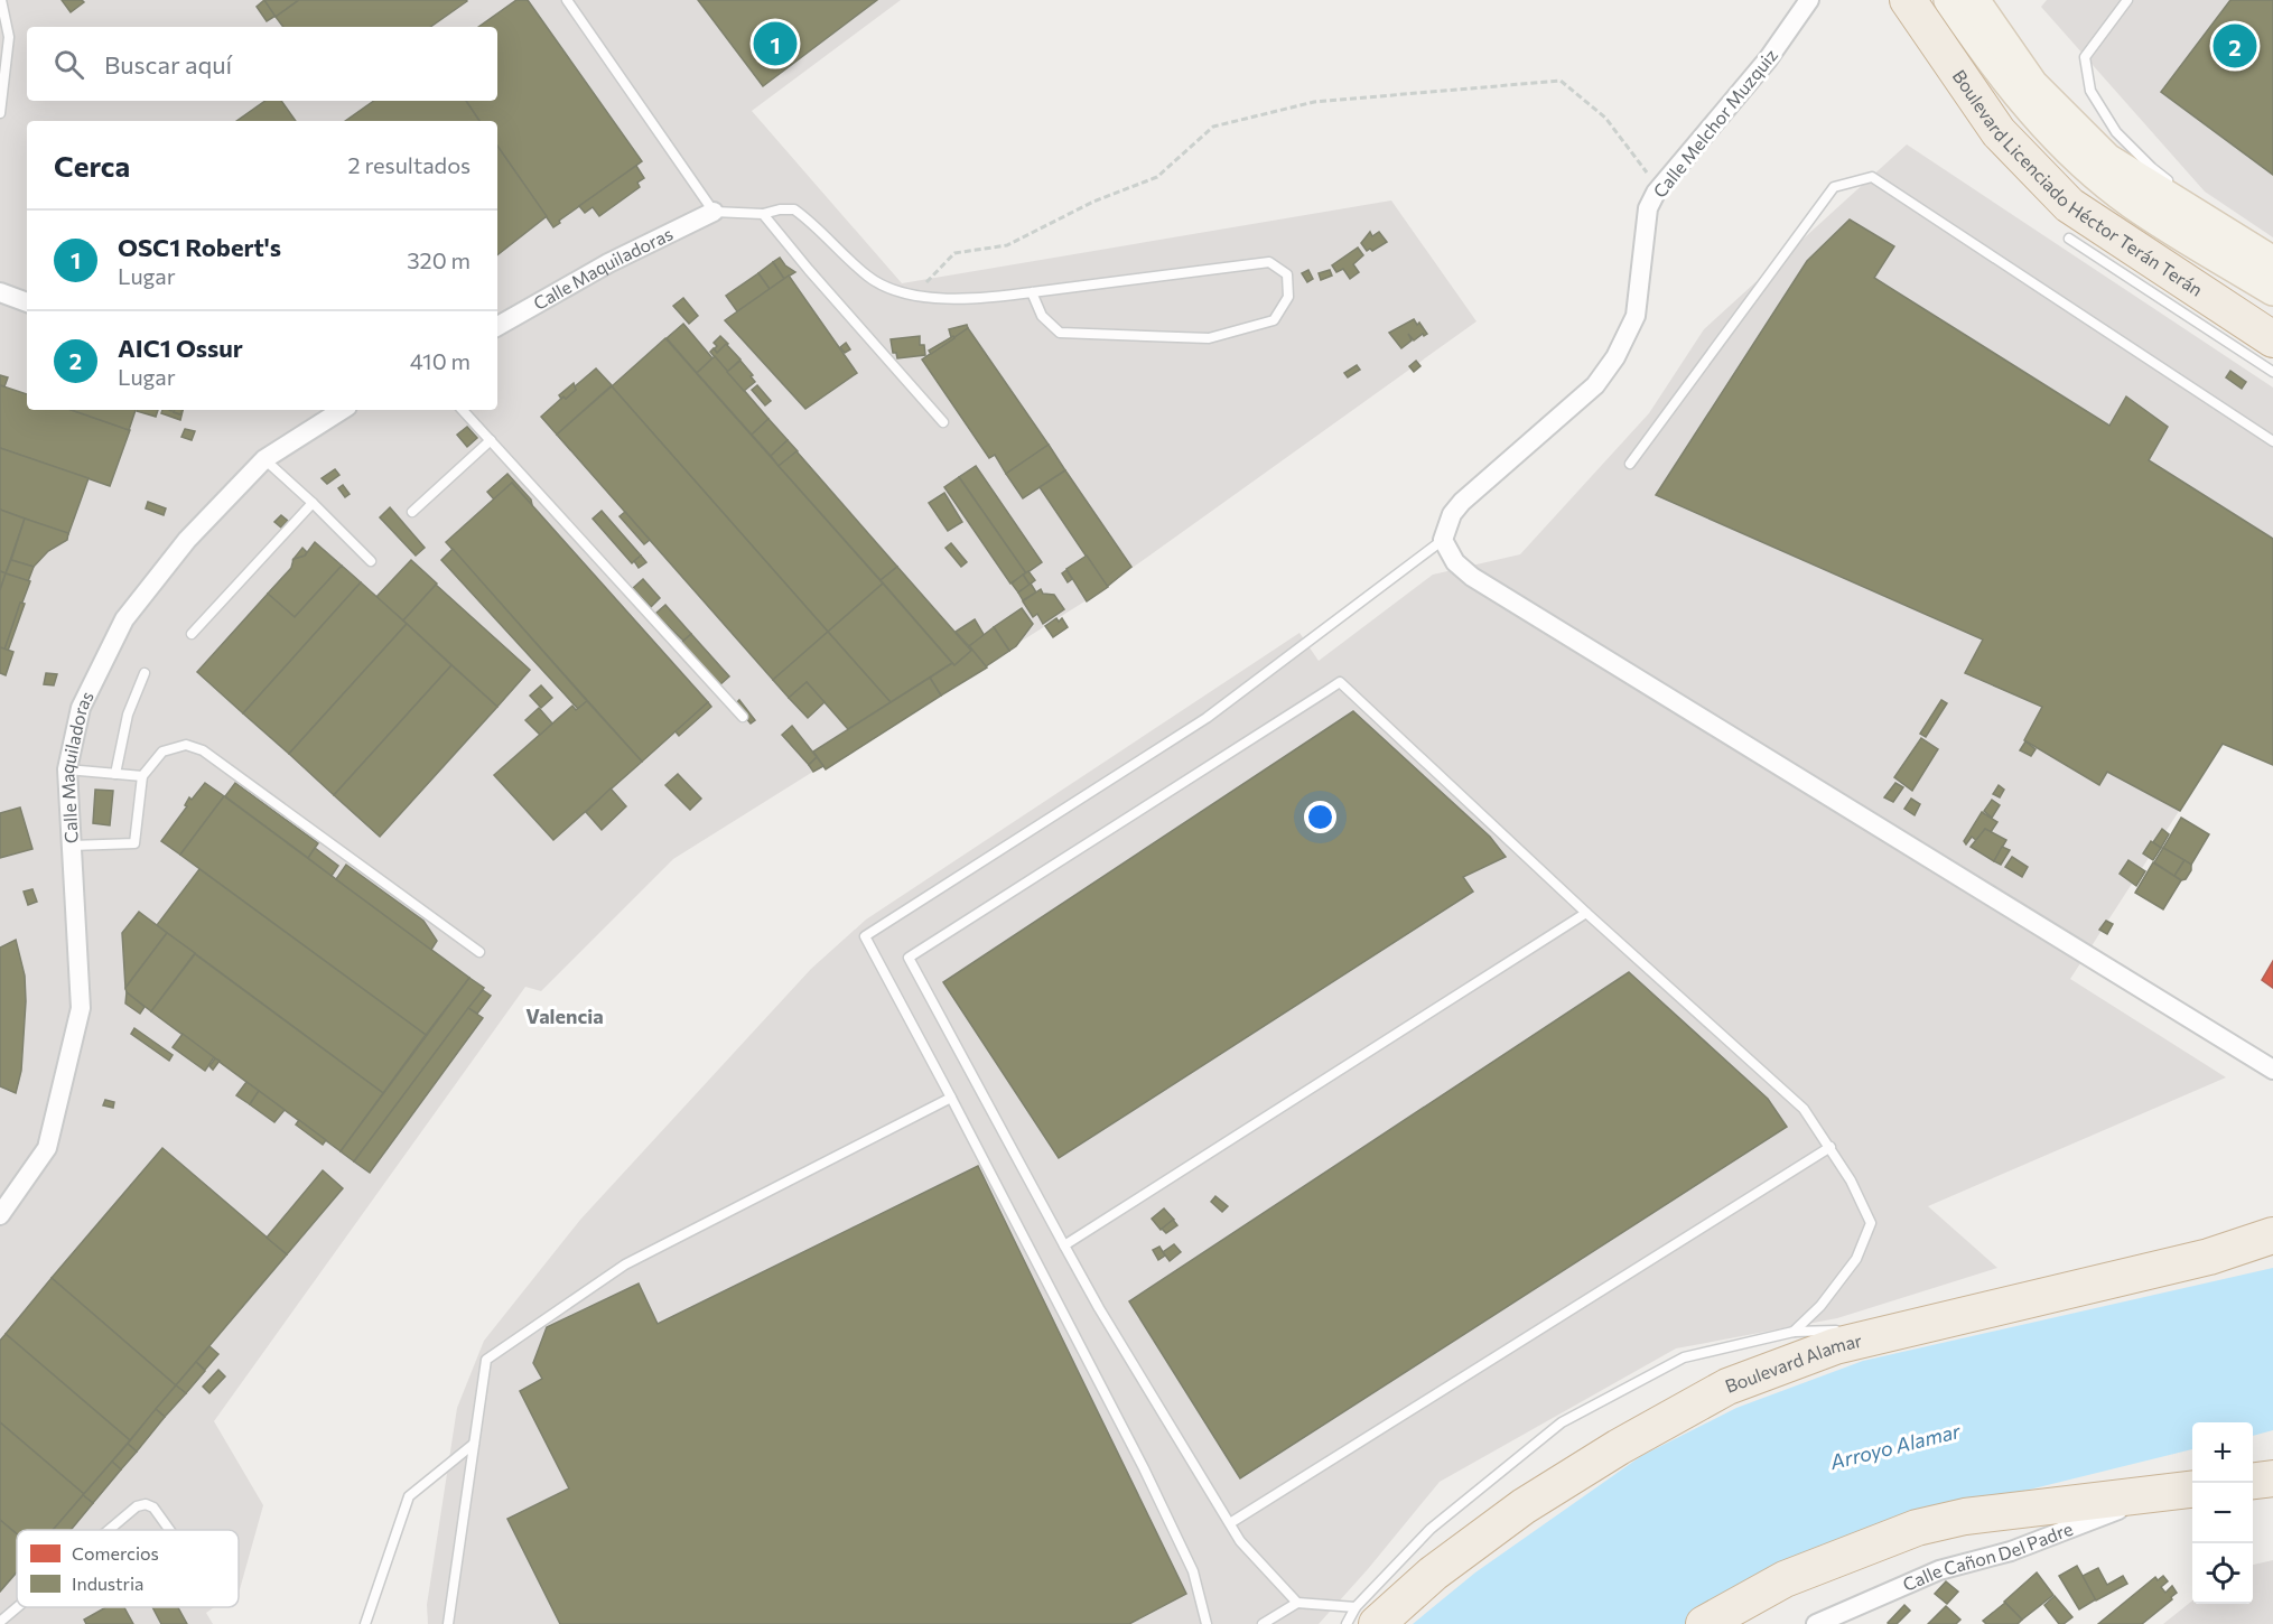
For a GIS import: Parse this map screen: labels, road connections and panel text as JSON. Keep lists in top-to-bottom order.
{
  "streets": {
    "highway": ["Boulevard Licenciado Héctor Terán Terán", "Boulevard Alamar"],
    "street": ["Calle Melchor Muzquiz", "Calle Maquiladoras", "Calle Cañon Del Padre"]
  },
  "districts": ["Valencia"],
  "water": ["Arroyo Alamar"],
  "legend": ["Comercios", "Industria"],
  "page": {
    "pins": ["1", "2"],
    "search": "Buscar aquí",
    "heading": ["Cerca", "2 resultados"],
    "list": [
      {
        "mark": "1",
        "name": "OSC1 Robert's",
        "note": "Lugar",
        "value": "320 m"
      },
      {
        "mark": "2",
        "name": "AIC1 Ossur",
        "note": "Lugar",
        "value": "410 m"
      }
    ],
    "map_buttons": ["+", "−"]
  }
}
